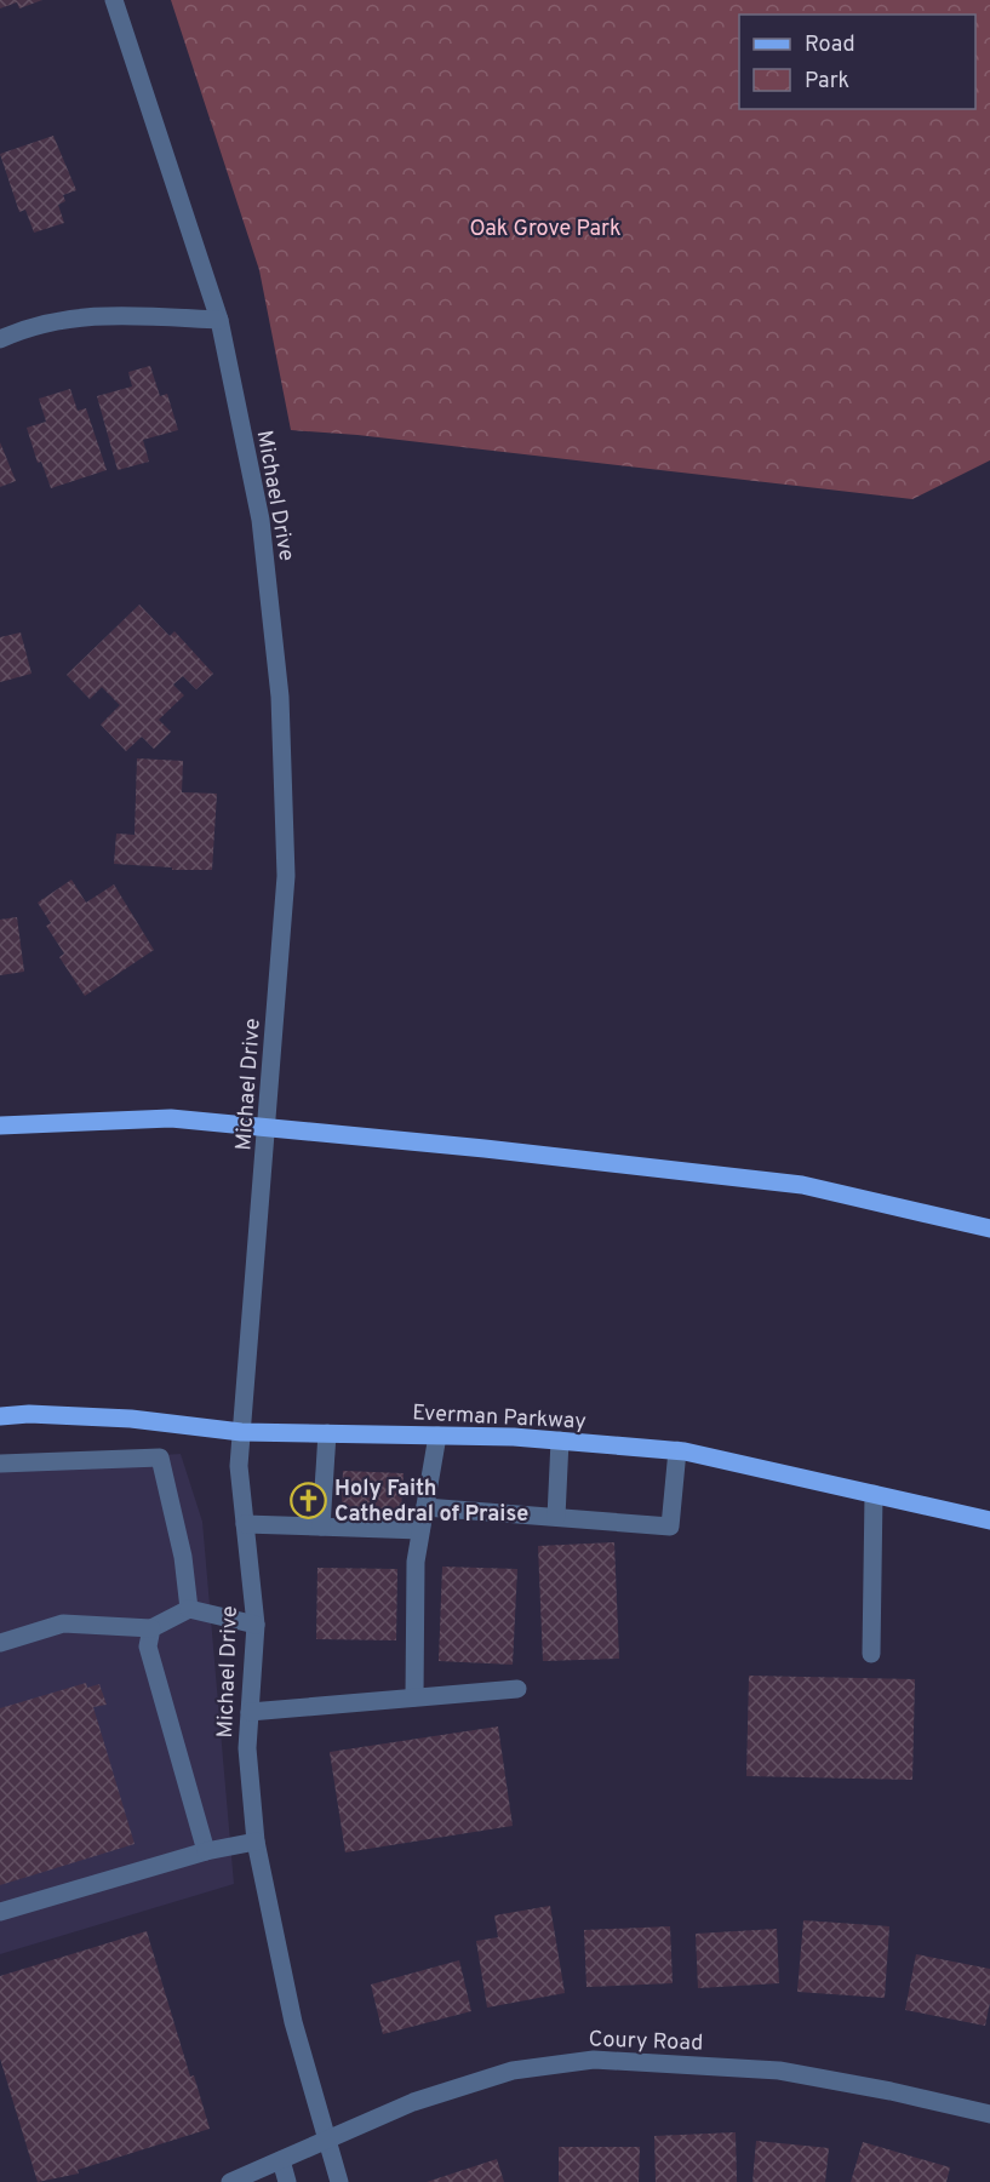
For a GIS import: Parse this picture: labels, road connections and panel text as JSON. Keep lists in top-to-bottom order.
{
  "streets": {
    "main road": ["Everman Parkway"],
    "street": ["Michael Drive", "Coury Road"]
  },
  "crossings": [
    ["Michael Drive", "Everman Parkway"],
    ["Michael Drive", "Coury Road"]
  ],
  "parks": ["Oak Grove Park"],
  "places": {
    "church": ["Holy Faith Cathedral of Praise"]
  },
  "legend": ["Road", "Park"]
}
